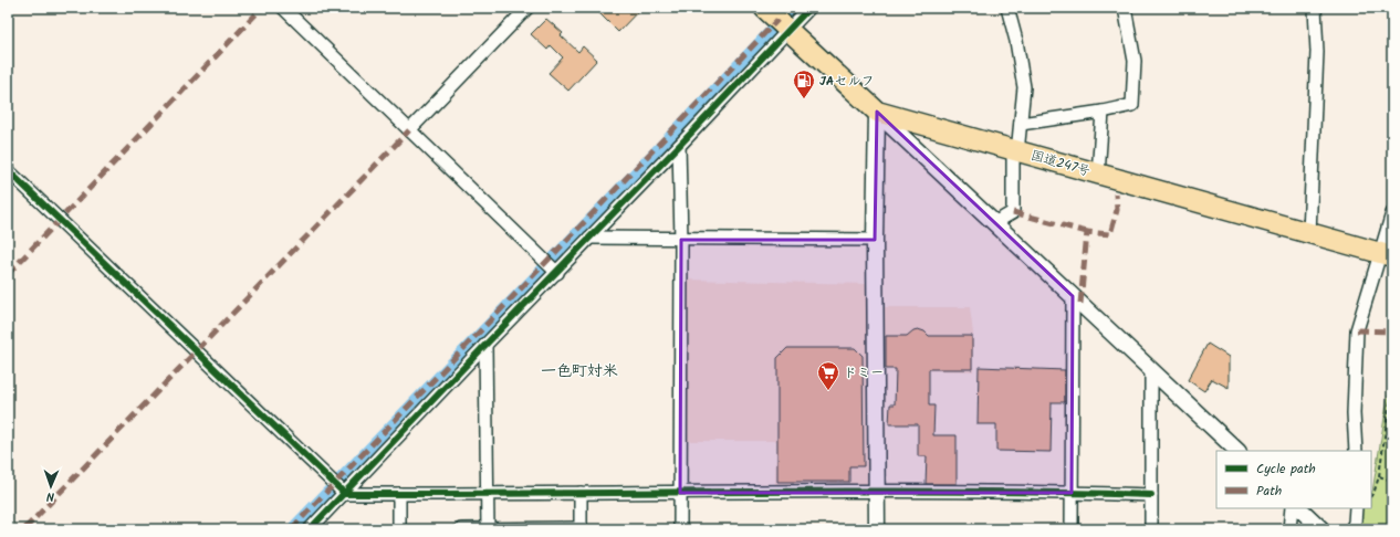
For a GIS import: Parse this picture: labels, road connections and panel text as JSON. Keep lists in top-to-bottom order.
{
  "streets": {
    "highway": ["国道247号"]
  },
  "districts": ["一色町対米"],
  "places": {
    "fuel station": ["JAセルフ"],
    "supermarket": ["ドミー"]
  },
  "legend": ["Cycle path", "Path"],
  "north": "bottom"
}
